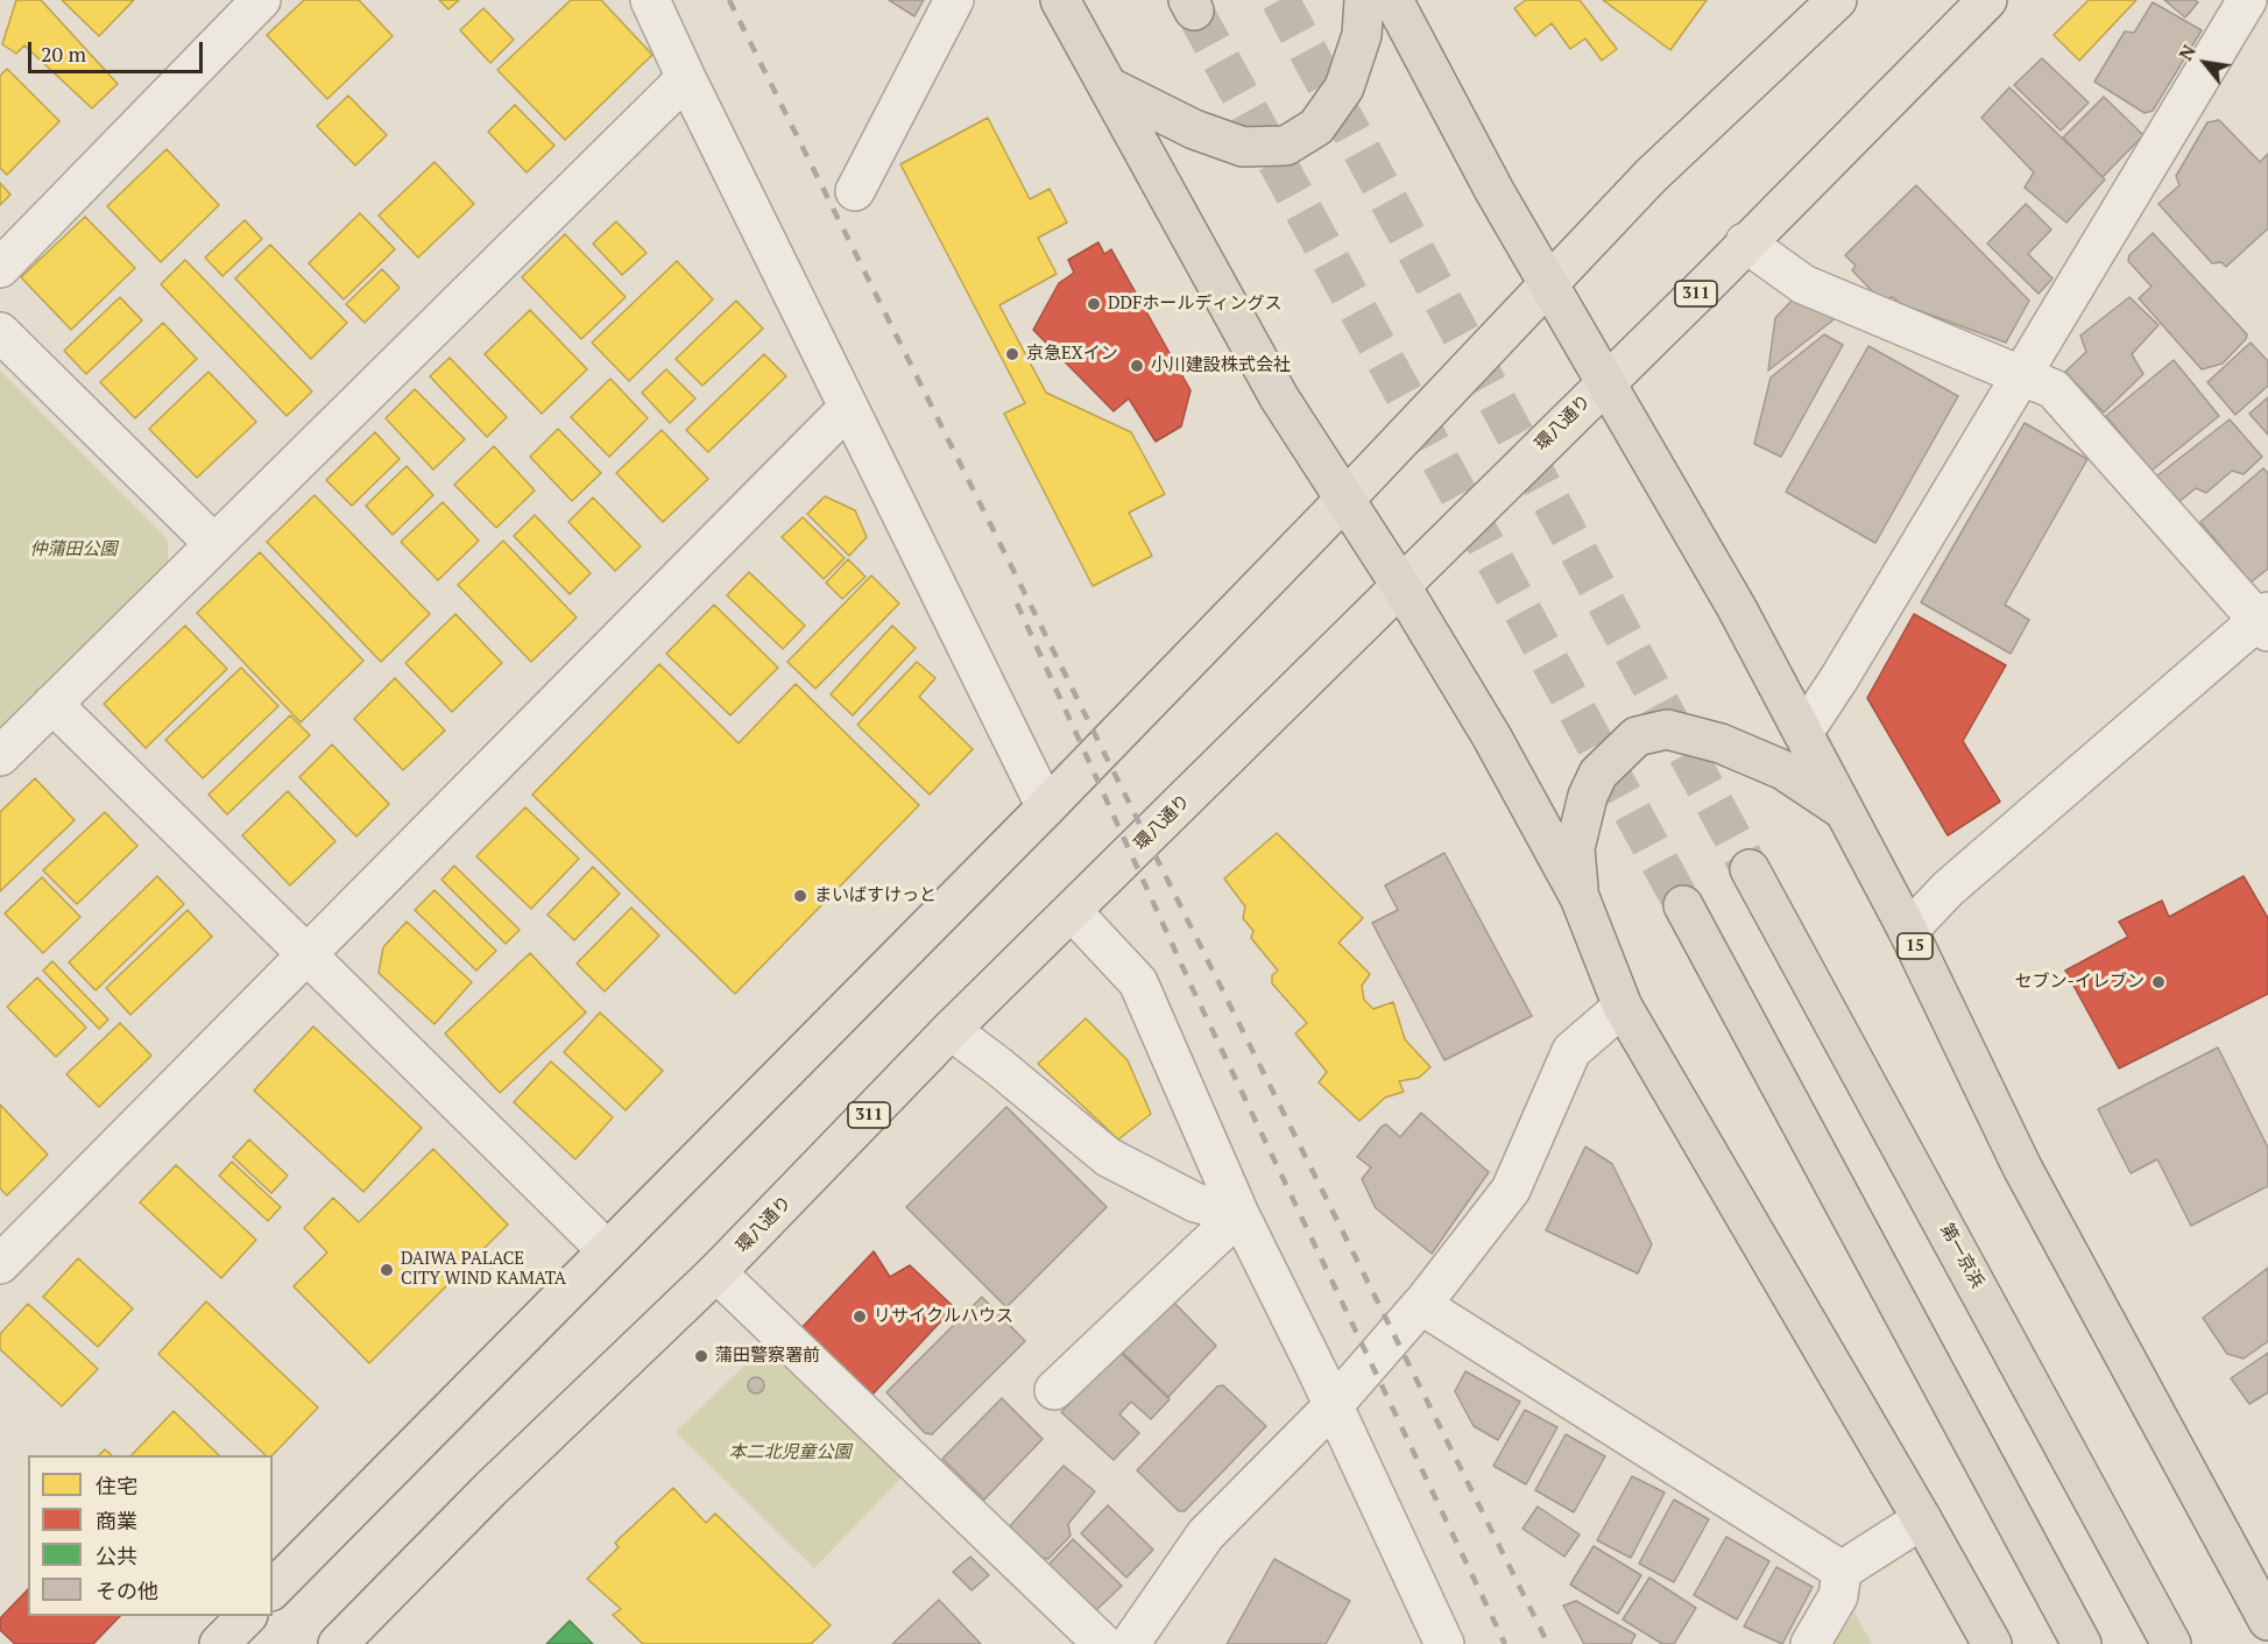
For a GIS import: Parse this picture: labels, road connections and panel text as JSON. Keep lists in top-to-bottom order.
{
  "streets": {
    "highway": ["15", "第一京浜"],
    "main road": ["311", "環八通り"]
  },
  "crossings": [
    ["環八通り", "15"]
  ],
  "parks": ["仲蒲田公園", "本二北児童公園"],
  "places": [
    "DDFホールディングス",
    "京急EXイン",
    "小川建設株式会社",
    "まいばすけっと",
    "セブン-イレブン",
    "DAIWA PALACE CITY WIND KAMATA",
    "リサイクルハウス",
    "蒲田警察署前"
  ],
  "legend": [
    "住宅",
    "商業",
    "公共",
    "その他"
  ],
  "scale_bar": "20 m",
  "north": "top left"
}
